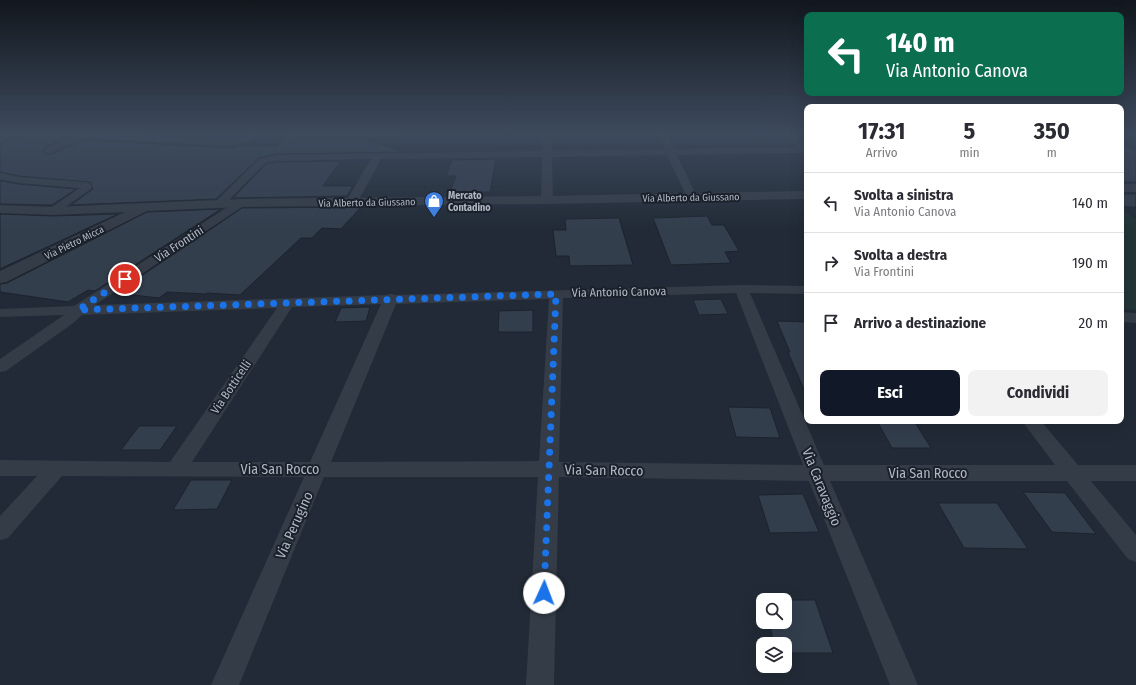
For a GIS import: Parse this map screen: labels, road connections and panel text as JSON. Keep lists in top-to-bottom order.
{
  "streets": {
    "street": [
      "Via Alberto da Giussano",
      "Via Pietro Micca",
      "Via Frontini",
      "Via Antonio Canova",
      "Via Botticelli",
      "Via San Rocco",
      "Via Caravaggio",
      "Via Perugino"
    ]
  },
  "crossings": [
    ["Via Alberto da Giussano", "Via Pietro Micca"],
    ["Via Alberto da Giussano", "Via Frontini"],
    ["Via Frontini", "Via Antonio Canova"],
    ["Via Antonio Canova", "Via Botticelli"],
    ["Via Antonio Canova", "Via Caravaggio"],
    ["Via Antonio Canova", "Via Perugino"],
    ["Via Botticelli", "Via San Rocco"],
    ["Via San Rocco", "Via Caravaggio"],
    ["Via San Rocco", "Via Perugino"]
  ],
  "places": {
    "shop": ["Mercato Contadino"]
  },
  "page": {
    "turn": ["140 m", "Via Antonio Canova"],
    "eta": [
      "17:31",
      "Arrivo",
      "5",
      "min",
      "350",
      "m"
    ],
    "list": [
      {
        "name": "Svolta a sinistra",
        "note": "Via Antonio Canova",
        "value": "140 m"
      },
      {
        "name": "Svolta a destra",
        "note": "Via Frontini",
        "value": "190 m"
      },
      {
        "name": "Arrivo a destinazione",
        "value": "20 m"
      }
    ],
    "buttons": ["Esci", "Condividi"]
  }
}
